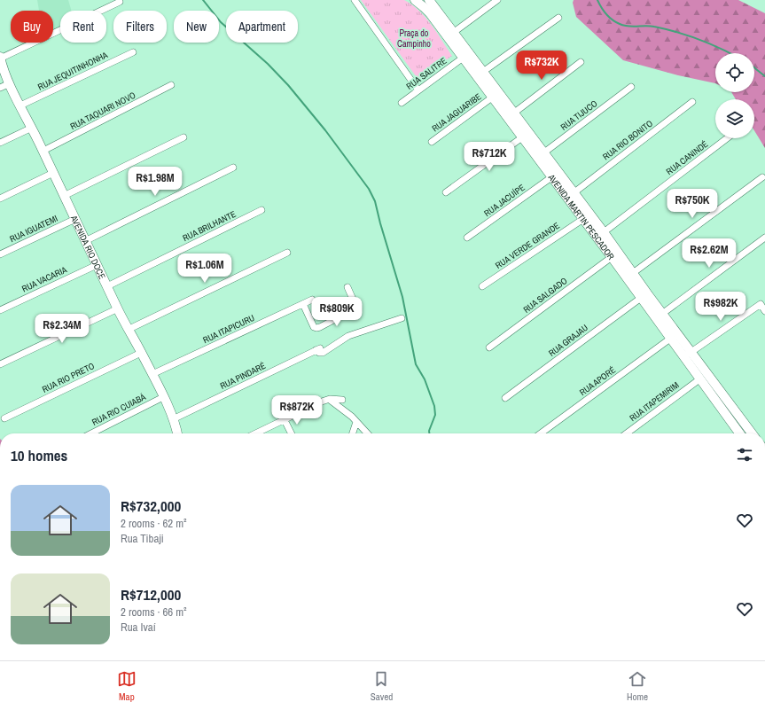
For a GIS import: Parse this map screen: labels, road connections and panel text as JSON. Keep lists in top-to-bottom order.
{
  "streets": {
    "street": [
      "RUA JEQUITINHONHA",
      "RUA SALITRE",
      "RUA TAQUARI NOVO",
      "RUA JAGUARIBE",
      "RUA TIJUCO",
      "RUA RIO BONITO",
      "RUA CANINDÉ",
      "RUA JACUÍPE",
      "AVENIDA MARTIN PESCADOR",
      "RUA BRILHANTE",
      "RUA IGUATEMI",
      "RUA VERDE GRANDE",
      "AVENIDA RIO DOCE",
      "RUA VACARIA",
      "RUA SALGADO",
      "RUA ITAPICURU",
      "RUA GRAJAU",
      "RUA PINDARÉ",
      "RUA RIO PRETO",
      "RUA APORÉ",
      "RUA ITAPEMIRIM",
      "RUA RIO CUIABÁ"
    ]
  },
  "crossings": [
    ["RUA JEQUITINHONHA", "AVENIDA RIO DOCE"],
    ["RUA SALITRE", "AVENIDA MARTIN PESCADOR"],
    ["RUA TAQUARI NOVO", "AVENIDA RIO DOCE"],
    ["RUA JAGUARIBE", "AVENIDA MARTIN PESCADOR"],
    ["RUA TIJUCO", "AVENIDA MARTIN PESCADOR"],
    ["RUA RIO BONITO", "AVENIDA MARTIN PESCADOR"],
    ["RUA CANINDÉ", "AVENIDA MARTIN PESCADOR"],
    ["RUA JACUÍPE", "AVENIDA MARTIN PESCADOR"],
    ["AVENIDA MARTIN PESCADOR", "RUA VERDE GRANDE"],
    ["AVENIDA MARTIN PESCADOR", "RUA SALGADO"],
    ["AVENIDA MARTIN PESCADOR", "RUA GRAJAU"],
    ["AVENIDA MARTIN PESCADOR", "RUA APORÉ"],
    ["AVENIDA MARTIN PESCADOR", "RUA ITAPEMIRIM"],
    ["RUA BRILHANTE", "AVENIDA RIO DOCE"],
    ["RUA IGUATEMI", "AVENIDA RIO DOCE"],
    ["AVENIDA RIO DOCE", "RUA VACARIA"],
    ["AVENIDA RIO DOCE", "RUA ITAPICURU"],
    ["AVENIDA RIO DOCE", "RUA PINDARÉ"],
    ["AVENIDA RIO DOCE", "RUA RIO PRETO"],
    ["AVENIDA RIO DOCE", "RUA RIO CUIABÁ"]
  ],
  "parks": ["Praça do Campinho"],
  "page": {
    "chip": [
      "Buy",
      "Rent",
      "Filters",
      "New",
      "Apartment"
    ],
    "price": [
      "R$732K",
      "R$712K",
      "R$1.98M",
      "R$750K",
      "R$2.62M",
      "R$1.06M",
      "R$982K",
      "R$809K",
      "R$2.34M",
      "R$872K"
    ],
    "heading": "10 homes",
    "list": [
      {
        "name": "R$732,000",
        "note": "2 rooms · 62 m² · Rua Tibaji"
      },
      {
        "name": "R$712,000",
        "note": "2 rooms · 66 m² · Rua Ivaí"
      }
    ],
    "tabs": ["Map", "Saved", "Home"]
  }
}
